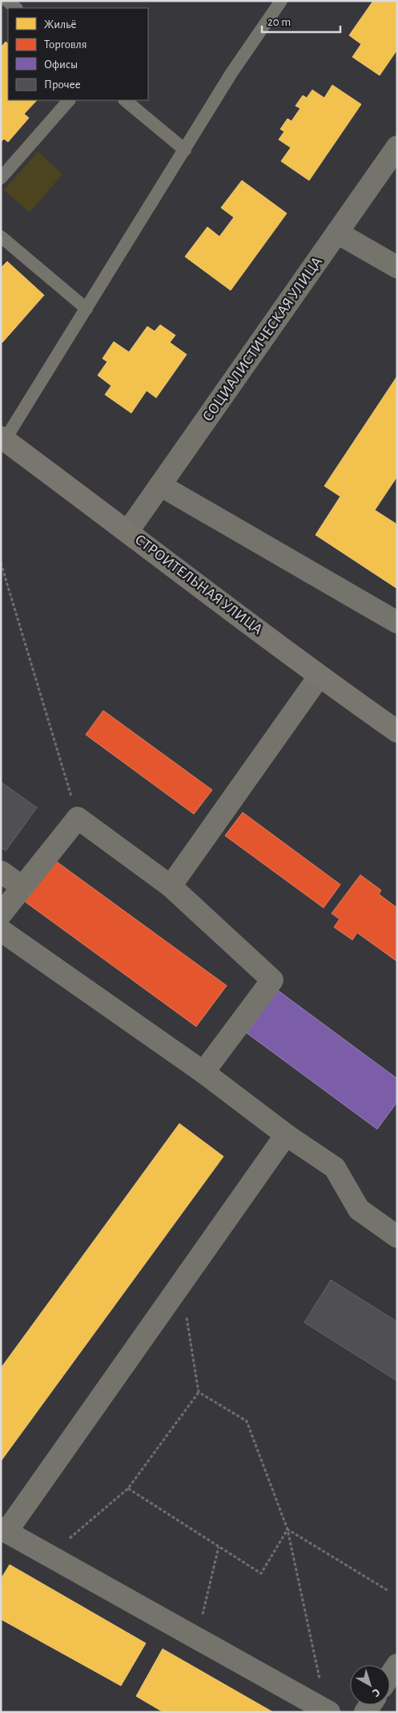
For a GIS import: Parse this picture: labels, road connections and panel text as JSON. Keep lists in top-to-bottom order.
{
  "streets": {
    "street": ["СОЦИАЛИСТИЧЕСКАЯ УЛИЦА", "СТРОИТЕЛЬНАЯ УЛИЦА"]
  },
  "crossings": [
    ["СОЦИАЛИСТИЧЕСКАЯ УЛИЦА", "СТРОИТЕЛЬНАЯ УЛИЦА"]
  ],
  "legend": [
    "Жильё",
    "Торговля",
    "Офисы",
    "Прочее"
  ],
  "scale_bar": "20 m",
  "north": "bottom right"
}
